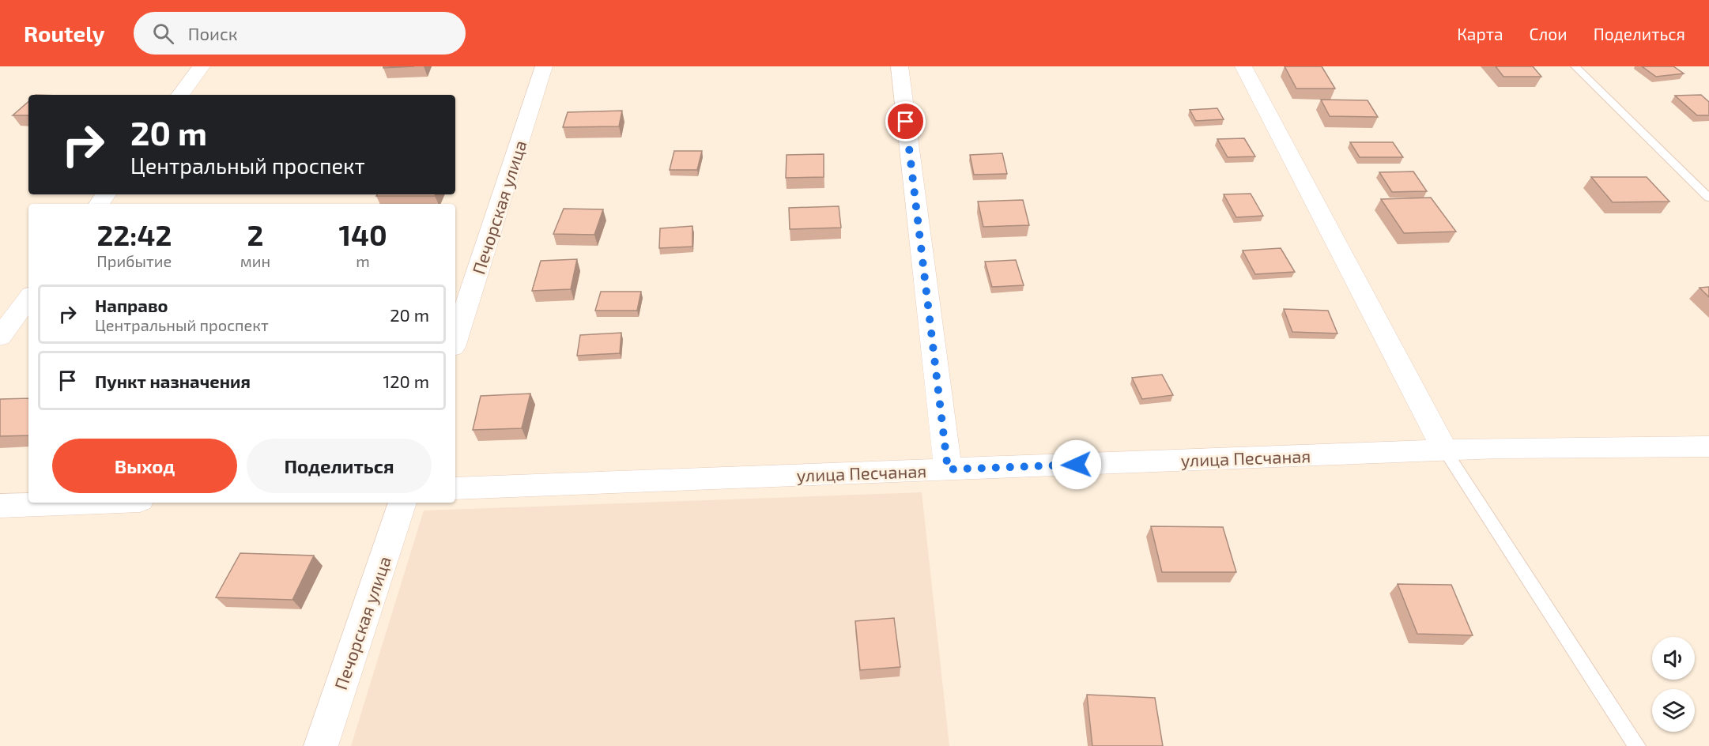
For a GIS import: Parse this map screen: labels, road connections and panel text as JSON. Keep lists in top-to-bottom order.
{
  "streets": {
    "street": ["Печорская улица", "улица Песчаная"]
  },
  "page": {
    "header": "Routely",
    "search": "Поиск",
    "nav": ["Карта", "Слои", "Поделиться"],
    "turn": ["20 m", "Центральный проспект"],
    "eta": [
      "22:42",
      "Прибытие",
      "2",
      "мин",
      "140",
      "m"
    ],
    "list": [
      {
        "name": "Направо",
        "note": "Центральный проспект",
        "value": "20 m"
      },
      {
        "name": "Пункт назначения",
        "value": "120 m"
      }
    ],
    "buttons": ["Выход", "Поделиться"]
  }
}
